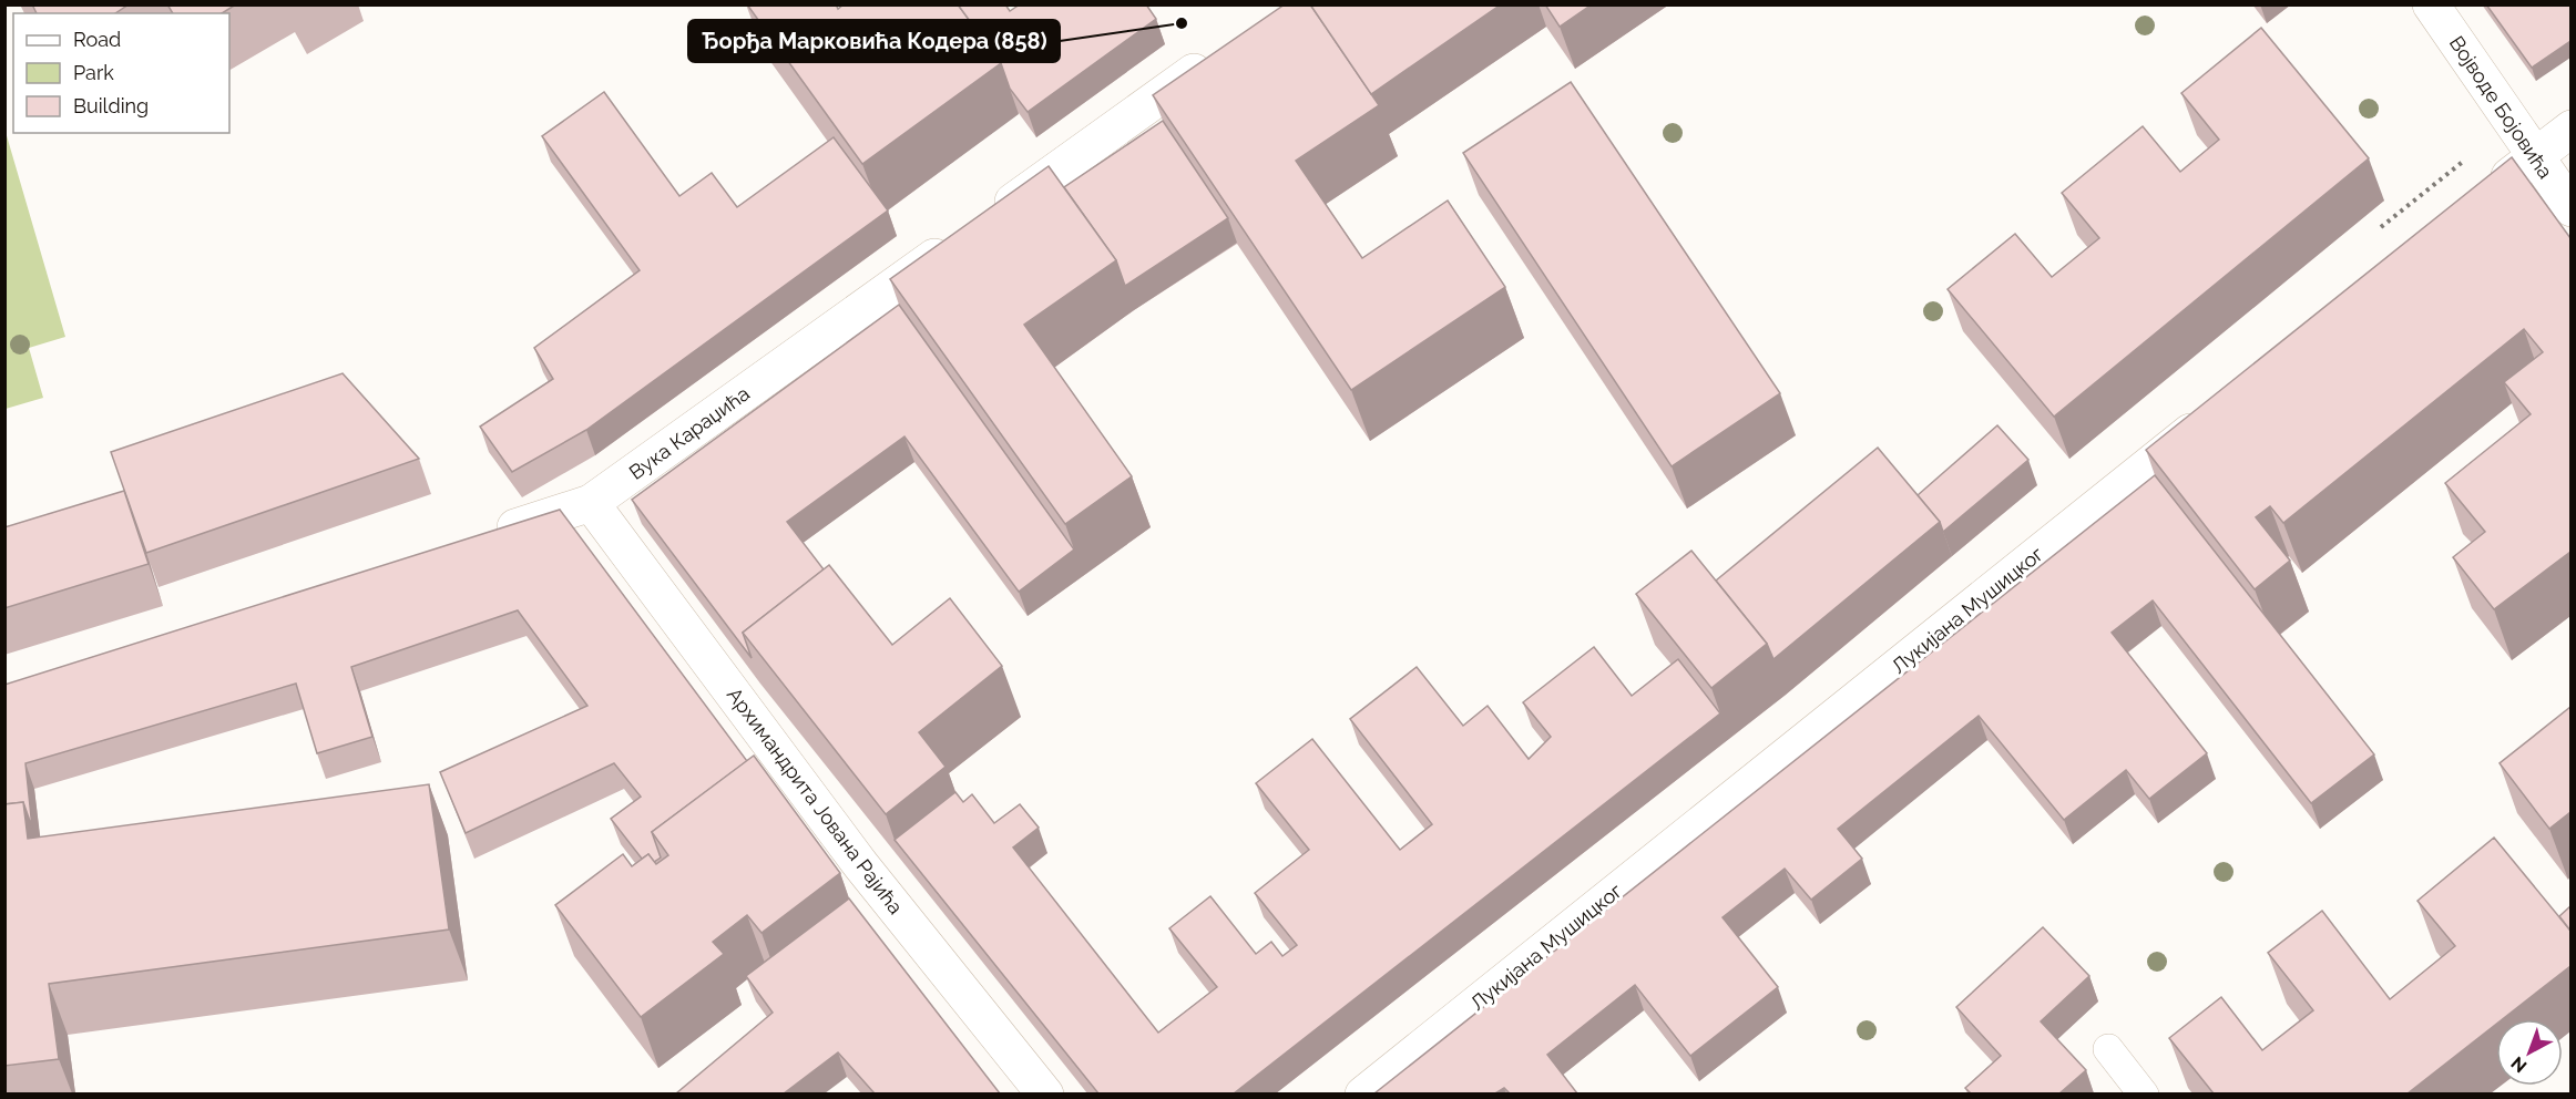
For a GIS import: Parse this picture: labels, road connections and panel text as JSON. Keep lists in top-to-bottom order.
{
  "streets": {
    "street": [
      "Војводе Бојовића",
      "Вука Караџића",
      "Лукијана Мушицког",
      "Архимандрита Јована Рајића"
    ]
  },
  "crossings": [
    ["Вука Караџића", "Архимандрита Јована Рајића"]
  ],
  "places": ["Ђорђа Марковића Кодера (858)"],
  "legend": ["Road", "Park", "Building"],
  "north": "bottom left"
}
